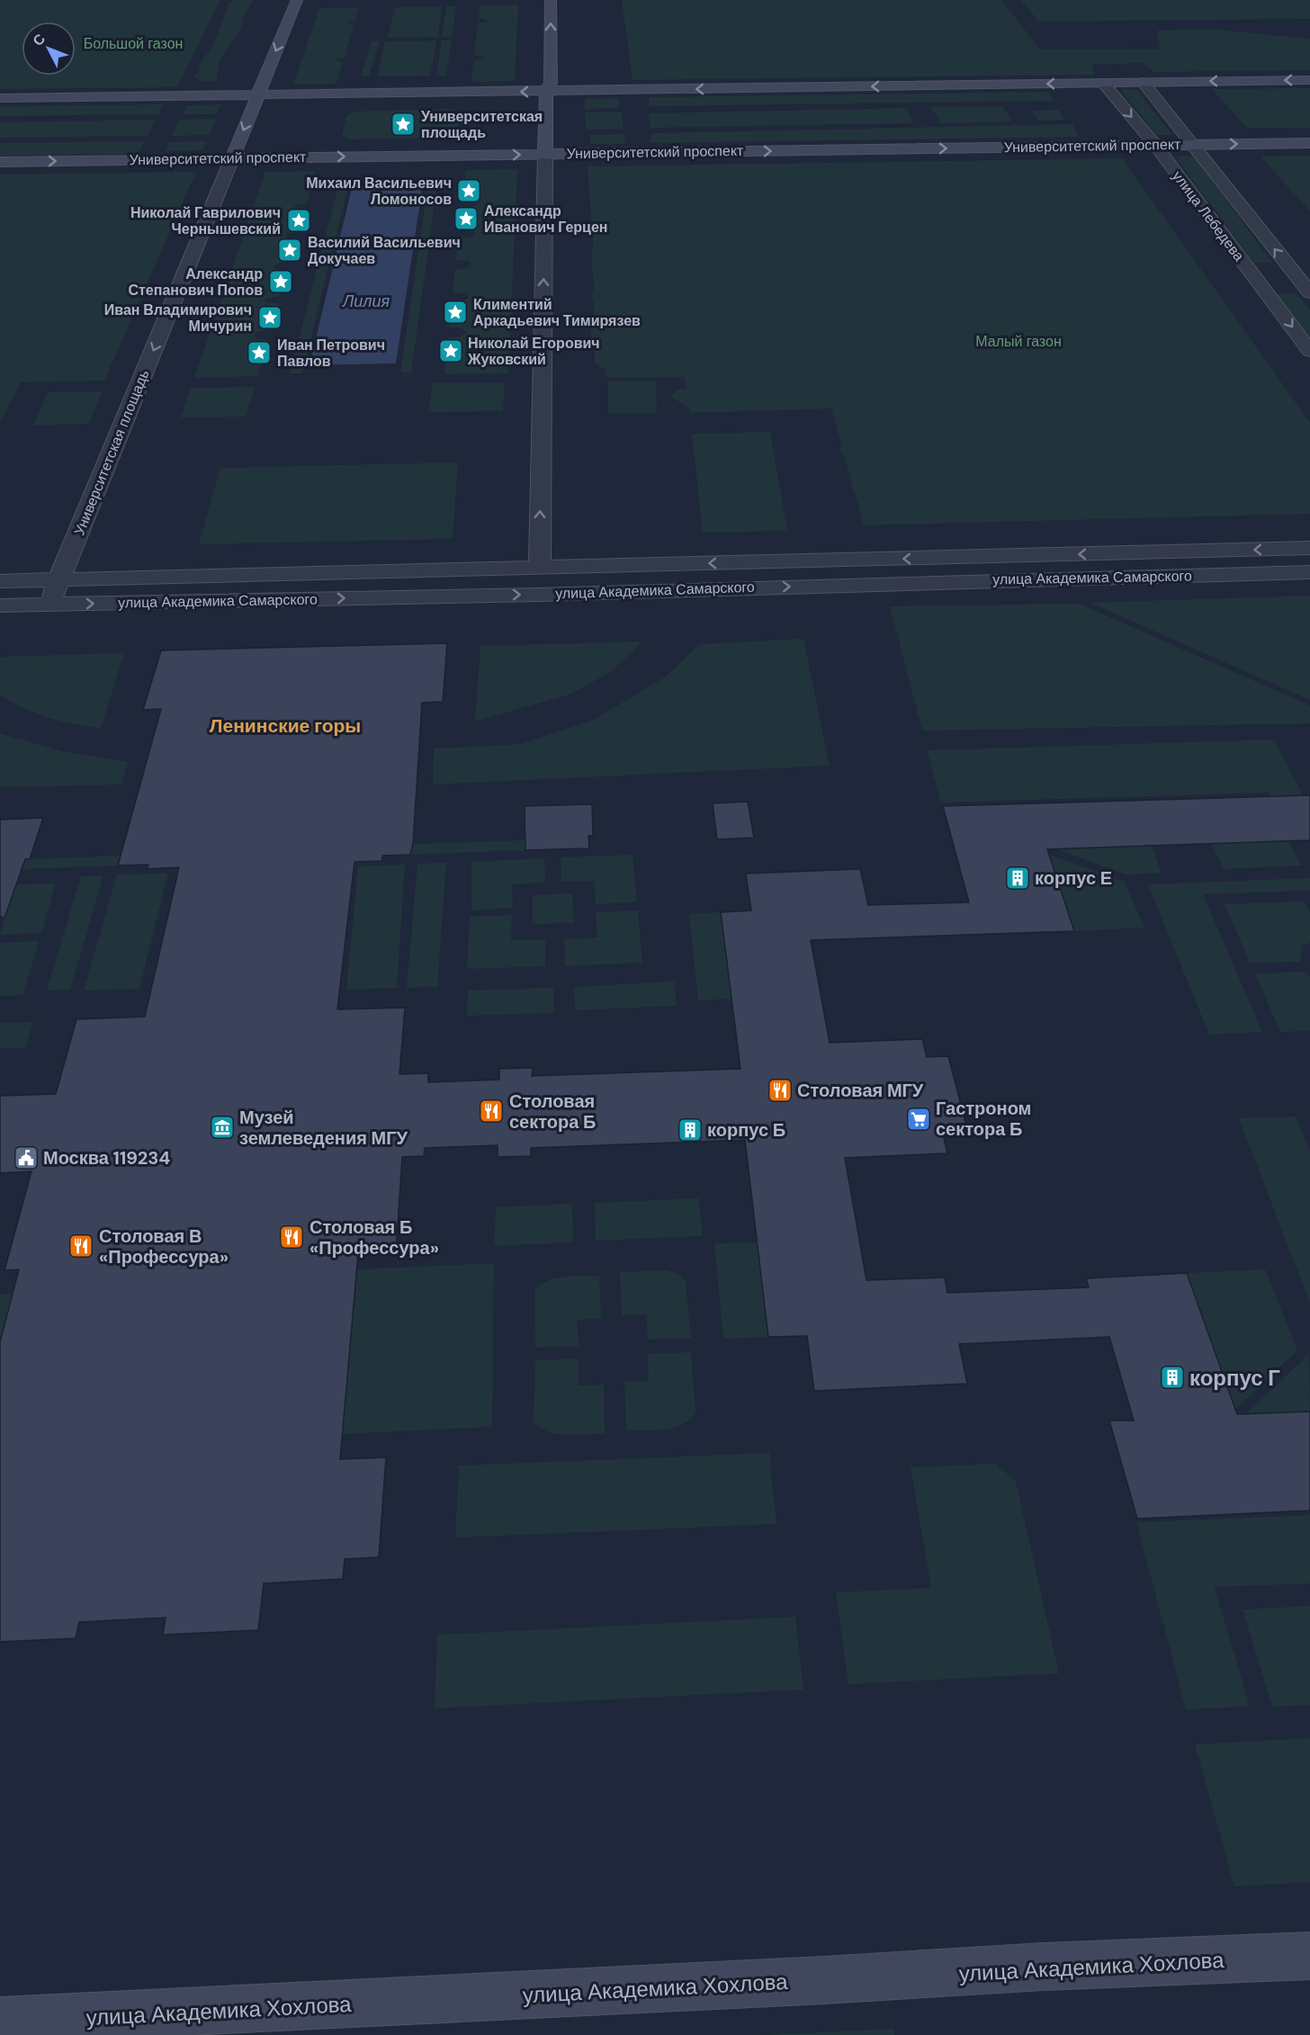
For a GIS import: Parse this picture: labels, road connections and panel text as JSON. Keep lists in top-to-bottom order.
{
  "streets": {
    "main road": ["Университетский проспект", "Университетская площадь", "улица Академика Хохлова"],
    "street": ["улица Лебедева", "улица Академика Самарского"]
  },
  "crossings": [
    ["Университетский проспект", "улица Лебедева"],
    ["Университетский проспект", "Университетская площадь"],
    ["Университетская площадь", "улица Академика Самарского"]
  ],
  "one_way": ["Университетская площадь"],
  "districts": ["Ленинские горы"],
  "water": ["Лилия"],
  "parks": ["Большой газон", "Малый газон"],
  "places": {
    "place": [
      "Университетская площадь",
      "Михаил Васильевич Ломоносов",
      "Александр Иванович Герцен",
      "Николай Гаврилович Чернышевский",
      "Василий Васильевич Докучаев",
      "Александр Степанович Попов",
      "Климентий Аркадьевич Тимирязев",
      "Иван Владимирович Мичурин",
      "Николай Егорович Жуковский",
      "Иван Петрович Павлов"
    ],
    "building": ["корпус Е", "корпус Б", "корпус Г"],
    "restaurant": [
      "Столовая МГУ",
      "Столовая сектора Б",
      "Столовая Б «Профессура»",
      "Столовая В «Профессура»"
    ],
    "supermarket": ["Гастроном сектора Б"],
    "museum": ["Музей землеведения МГУ"],
    "public building": ["Москва 119234"]
  },
  "north": "top left"
}
